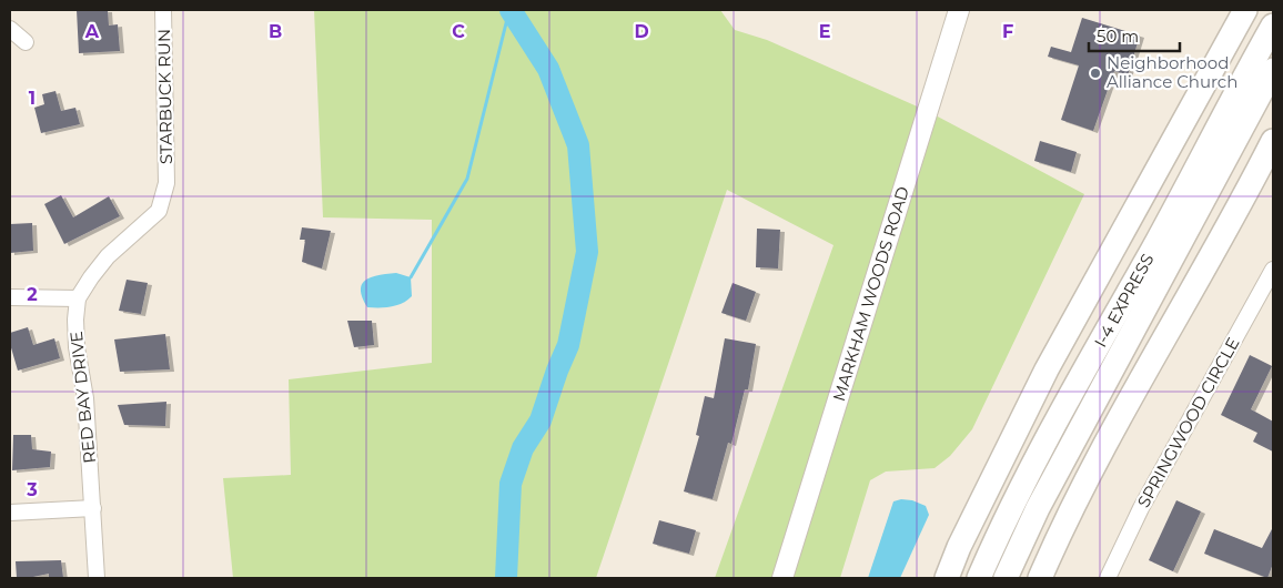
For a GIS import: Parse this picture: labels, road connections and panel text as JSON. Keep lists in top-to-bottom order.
{
  "streets": {
    "highway": ["I-4 EXPRESS"],
    "main road": ["MARKHAM WOODS ROAD"],
    "street": ["STARBUCK RUN", "RED BAY DRIVE", "SPRINGWOOD CIRCLE"]
  },
  "crossings": [
    ["STARBUCK RUN", "RED BAY DRIVE"]
  ],
  "places": ["Neighborhood Alliance Church"],
  "scale_bar": "50 m",
  "grid": {
    "columns": [
      "A",
      "B",
      "C",
      "D",
      "E",
      "F"
    ],
    "rows": ["1", "2", "3"]
  }
}
